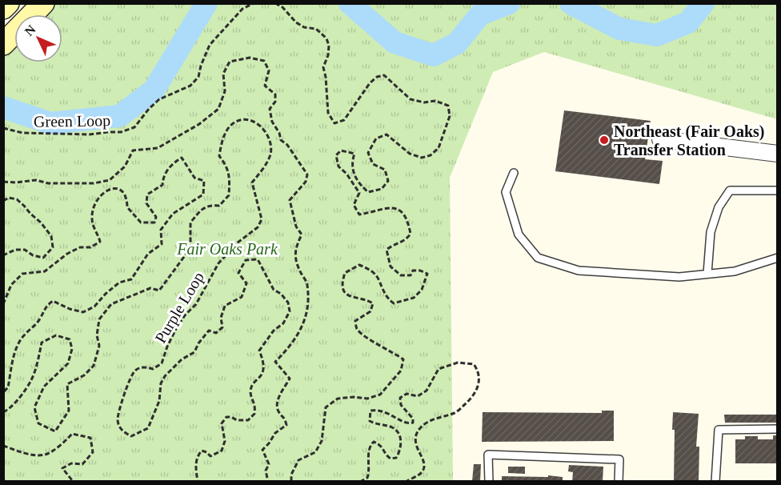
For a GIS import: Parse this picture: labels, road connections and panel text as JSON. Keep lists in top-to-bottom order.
{
  "streets": {
    "path": ["Green Loop", "Purple Loop"]
  },
  "parks": ["Fair Oaks Park"],
  "places": ["Northeast (Fair Oaks) Transfer Station"],
  "north": "top left"
}
